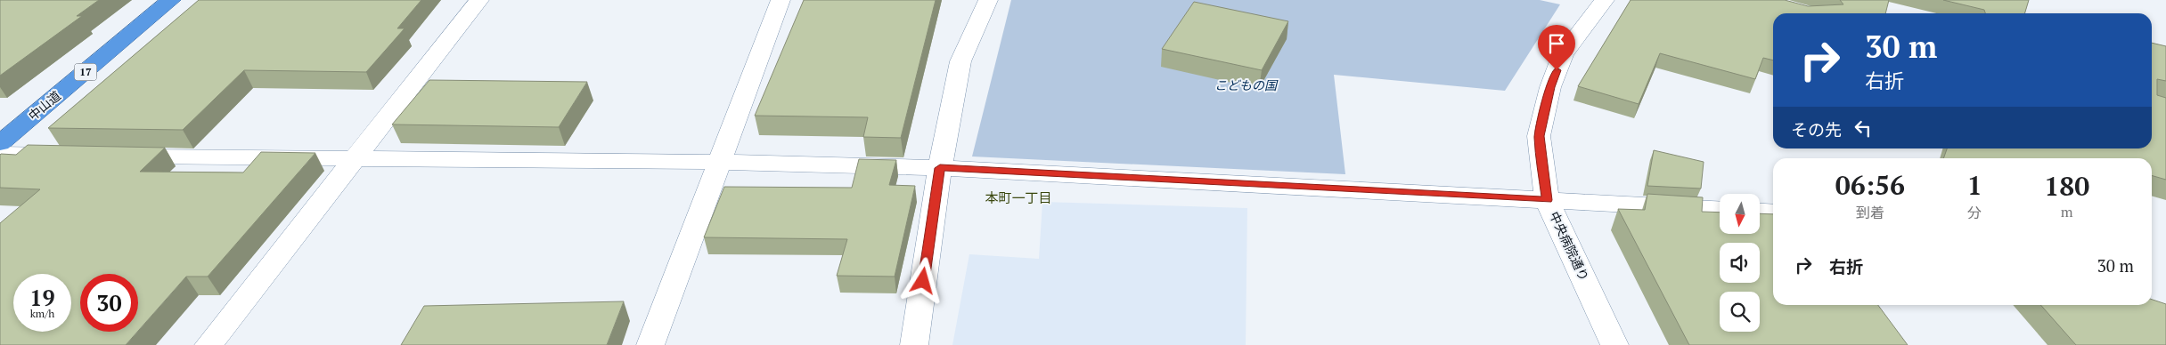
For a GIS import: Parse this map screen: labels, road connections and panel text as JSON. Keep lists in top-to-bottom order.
{
  "streets": {
    "highway": ["17", "中山道"],
    "street": ["中央病院通り"]
  },
  "districts": ["本町一丁目"],
  "parks": ["こどもの国"],
  "north": "bottom",
  "page": {
    "turn": ["30 m", "右折"],
    "then": "その先",
    "eta": [
      "06:56",
      "到着",
      "1",
      "分",
      "180",
      "m"
    ],
    "list": [
      {
        "name": "右折",
        "value": "30 m"
      }
    ],
    "speed": "19 km/h",
    "limit": "30"
  }
}
